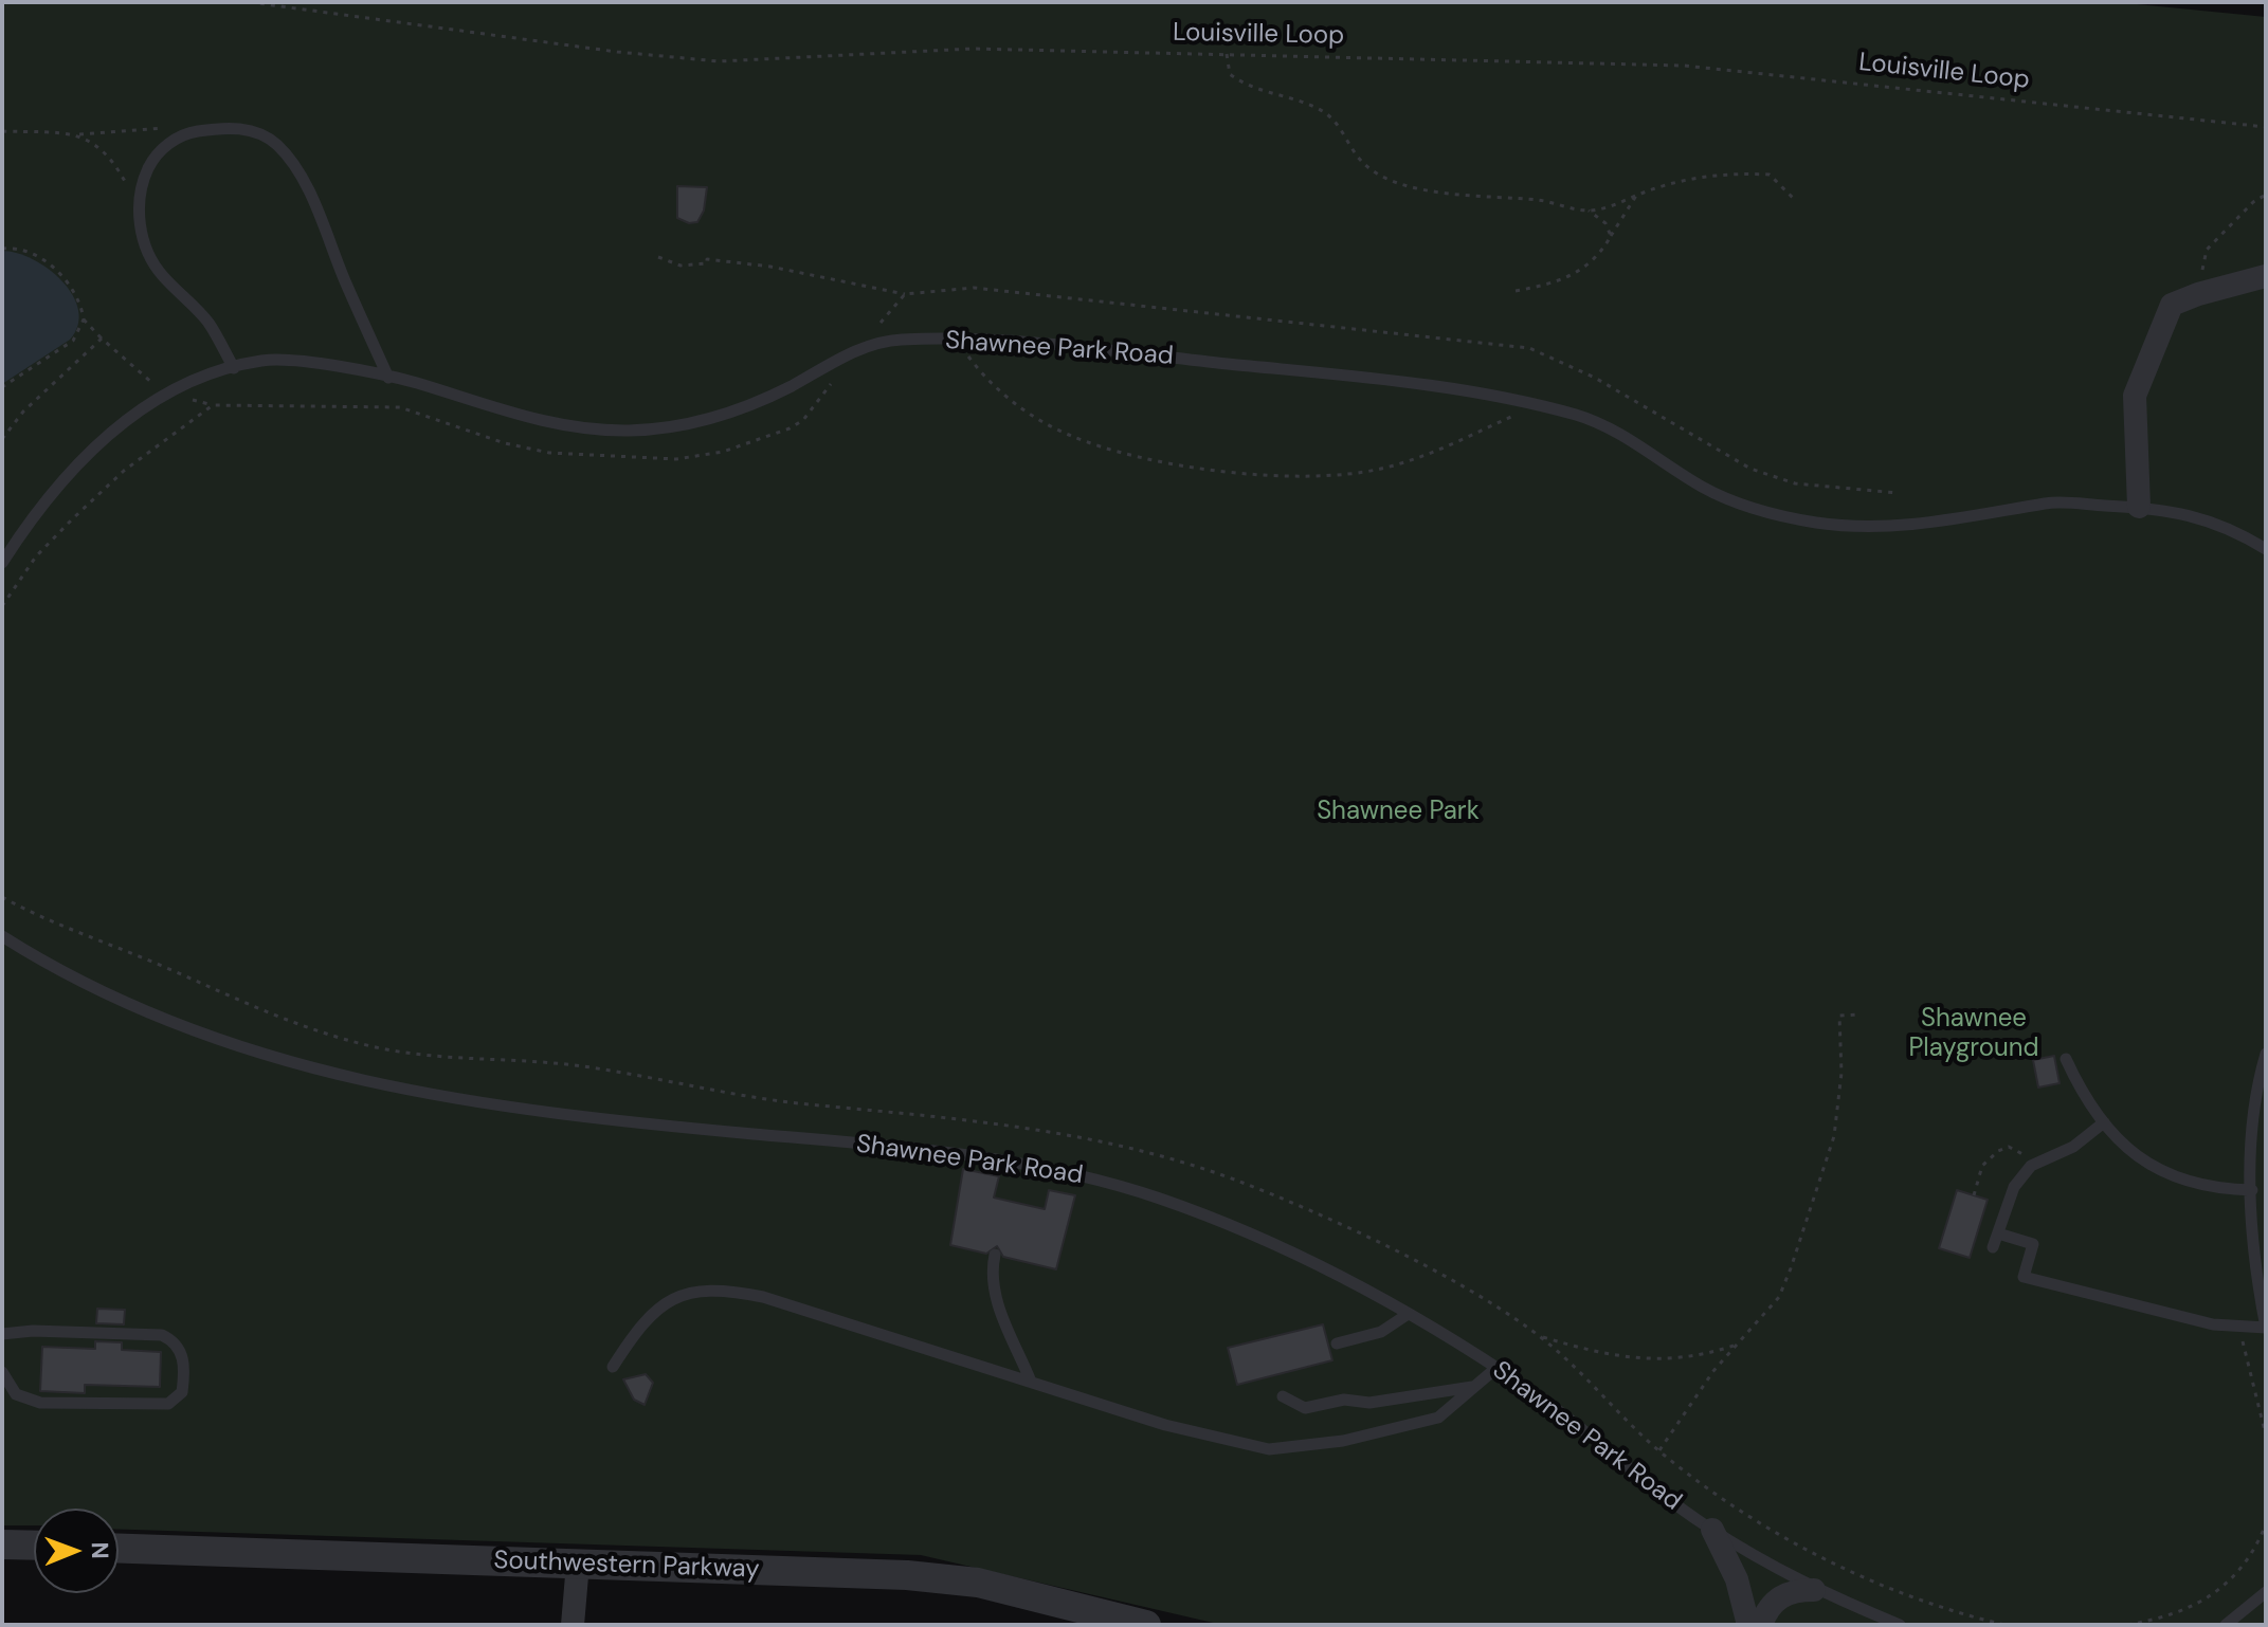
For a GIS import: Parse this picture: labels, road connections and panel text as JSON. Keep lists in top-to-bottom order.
{
  "streets": {
    "street": ["Southwestern Parkway"],
    "lane": ["Shawnee Park Road"],
    "path": ["Louisville Loop"]
  },
  "parks": ["Shawnee Park", "Shawnee Playground"],
  "north": "right"
}
